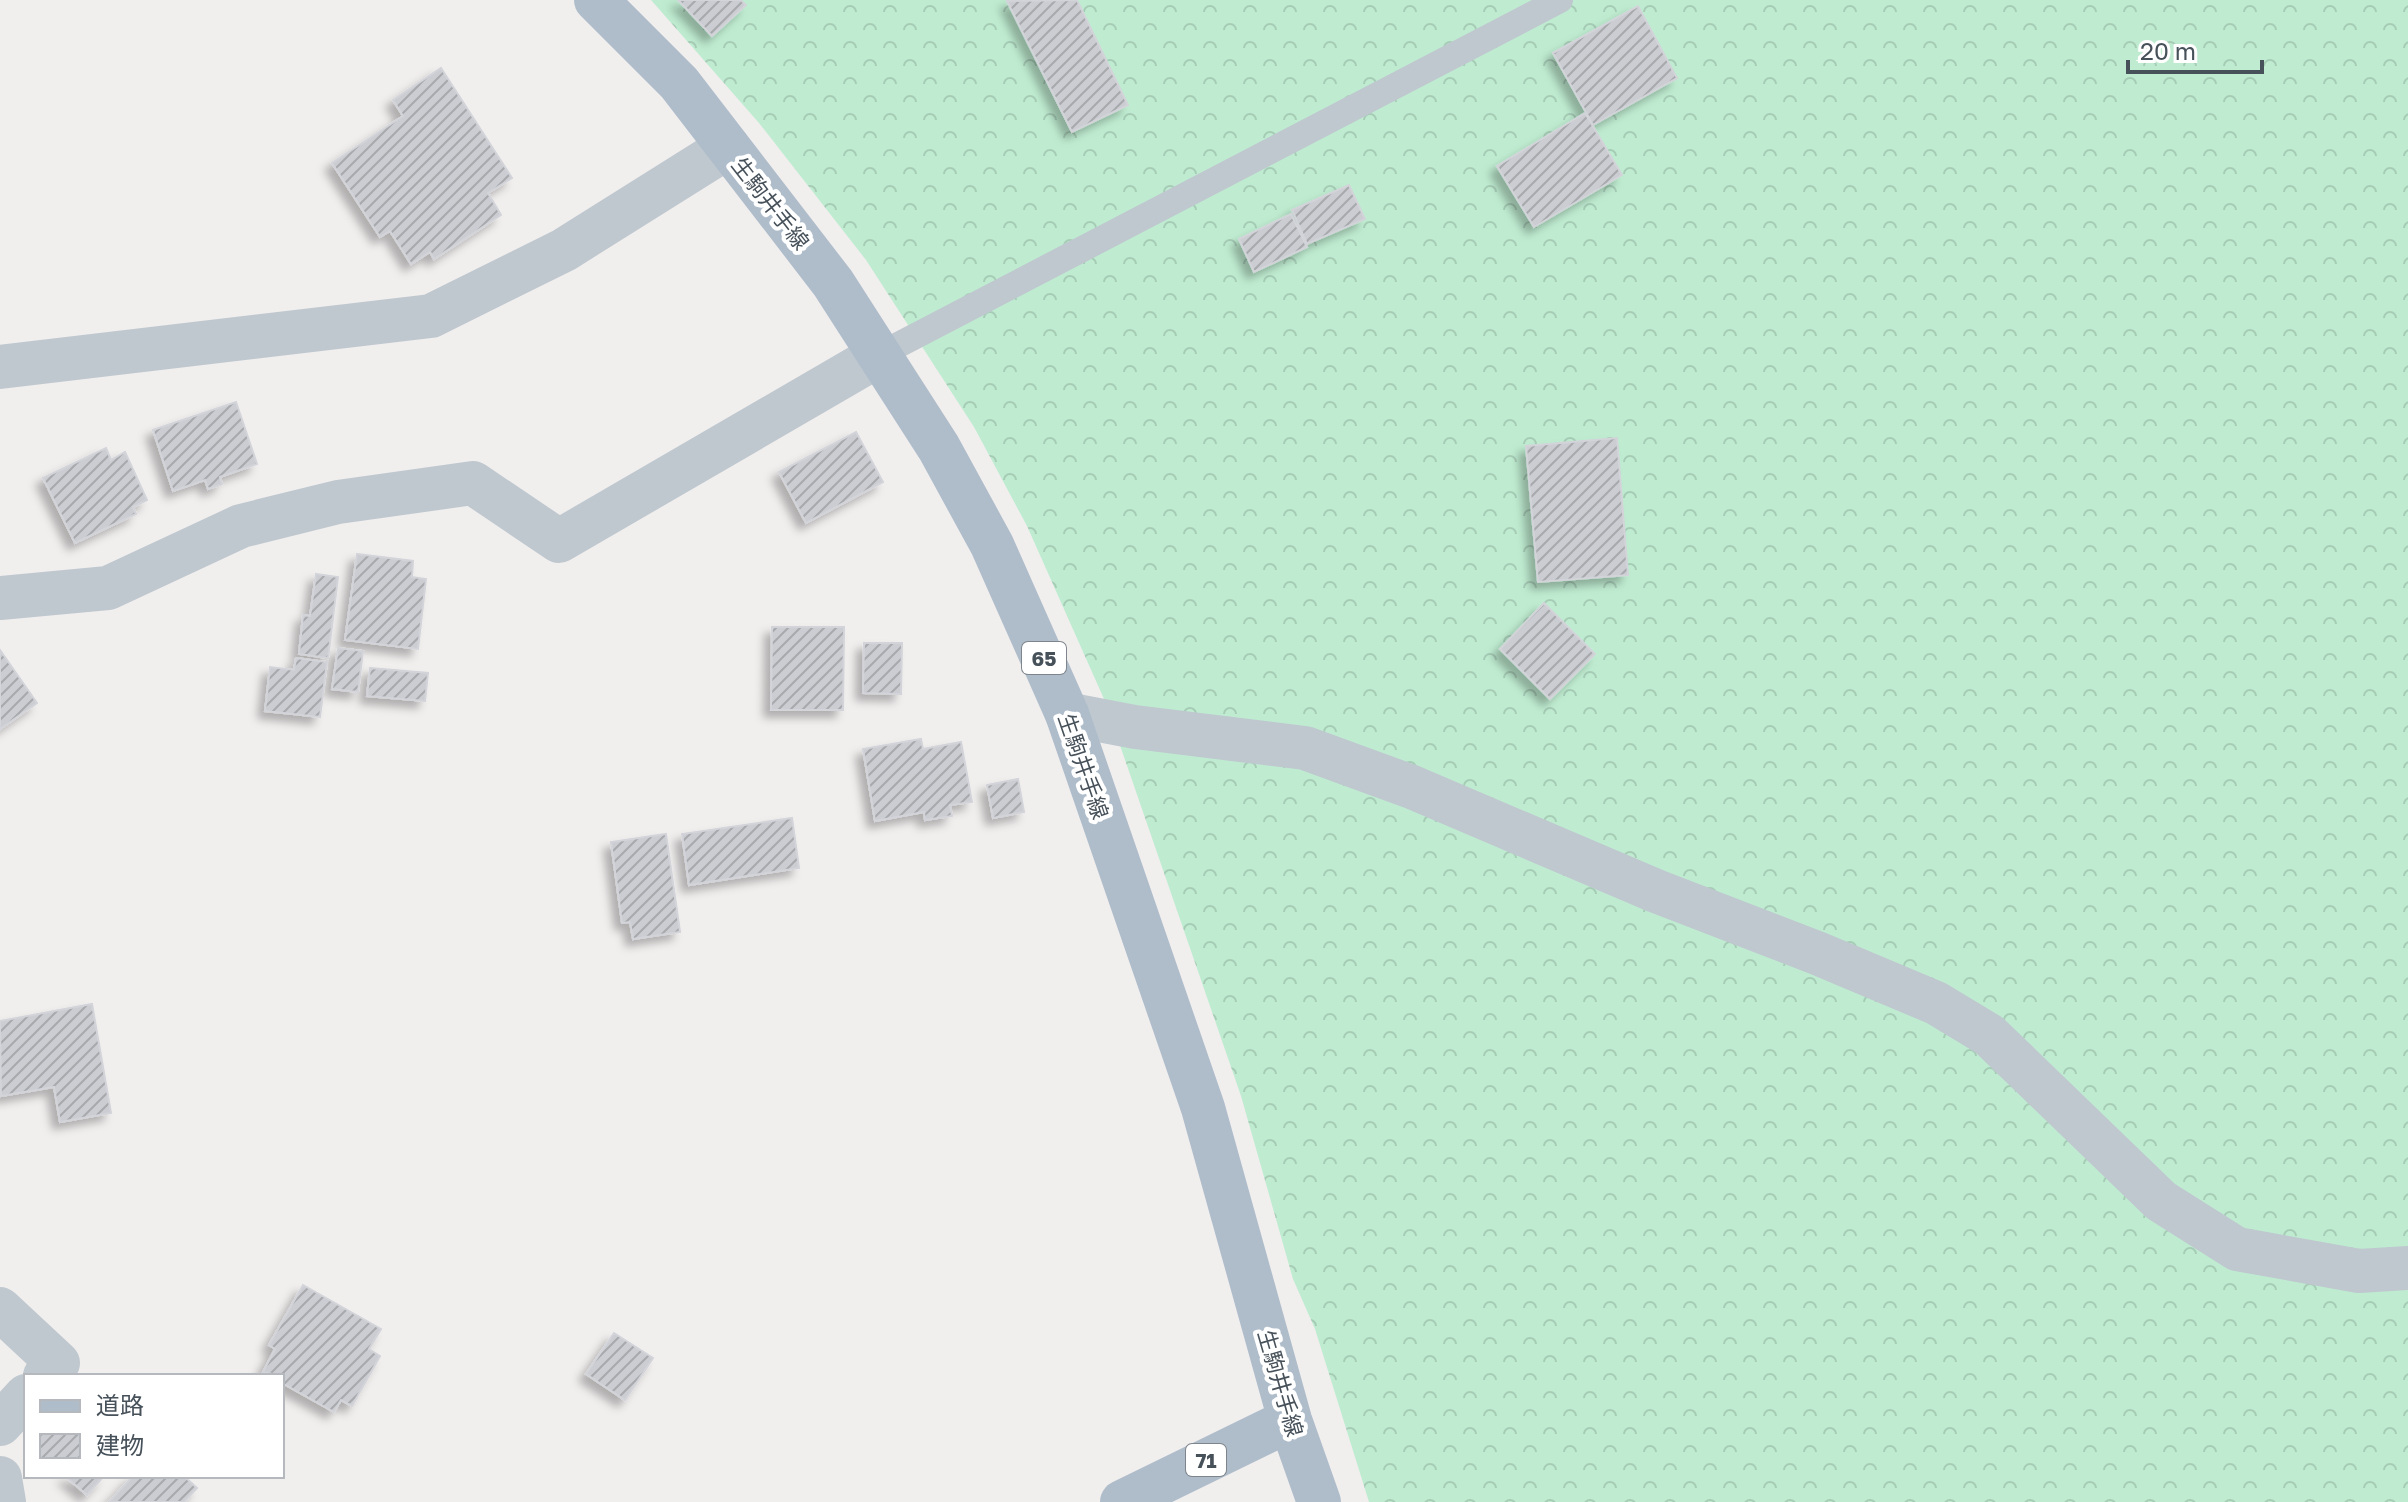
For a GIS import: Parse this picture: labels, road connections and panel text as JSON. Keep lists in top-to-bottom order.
{
  "streets": {
    "main road": ["生駒井手線", "65", "71"]
  },
  "crossings": [
    ["生駒井手線", "71"]
  ],
  "legend": ["道路", "建物"],
  "scale_bar": "20 m"
}
